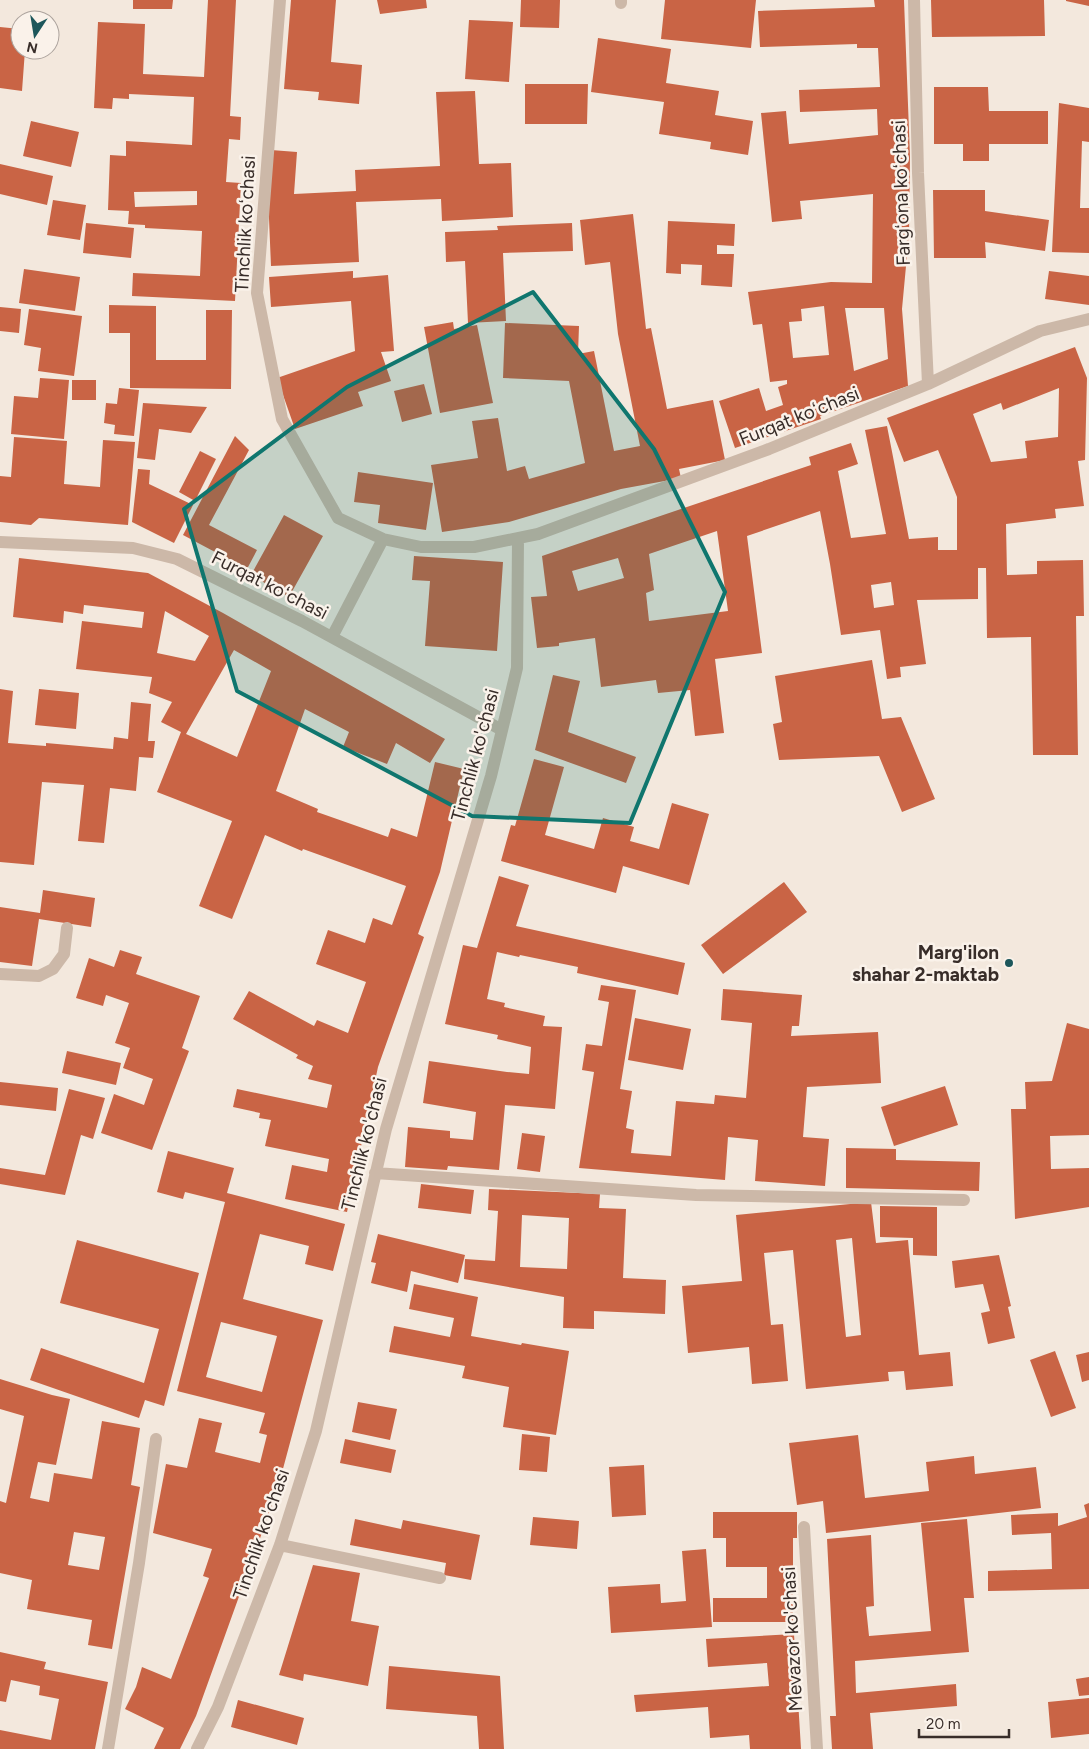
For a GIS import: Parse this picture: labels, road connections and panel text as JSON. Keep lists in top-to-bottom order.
{
  "streets": {
    "street": [
      "Fargʻona koʻchasi",
      "Tinchlik koʻchasi",
      "Furqat koʻchasi",
      "Tinchlik ko'chasi",
      "Mevazor ko'chasi"
    ]
  },
  "crossings": [
    ["Fargʻona koʻchasi", "Furqat koʻchasi"],
    ["Tinchlik koʻchasi", "Furqat koʻchasi"],
    ["Tinchlik koʻchasi", "Tinchlik ko'chasi"],
    ["Furqat koʻchasi", "Tinchlik ko'chasi"]
  ],
  "places": ["Marg'ilon shahar 2-maktab"],
  "scale_bar": "20 m",
  "north": "bottom"
}
